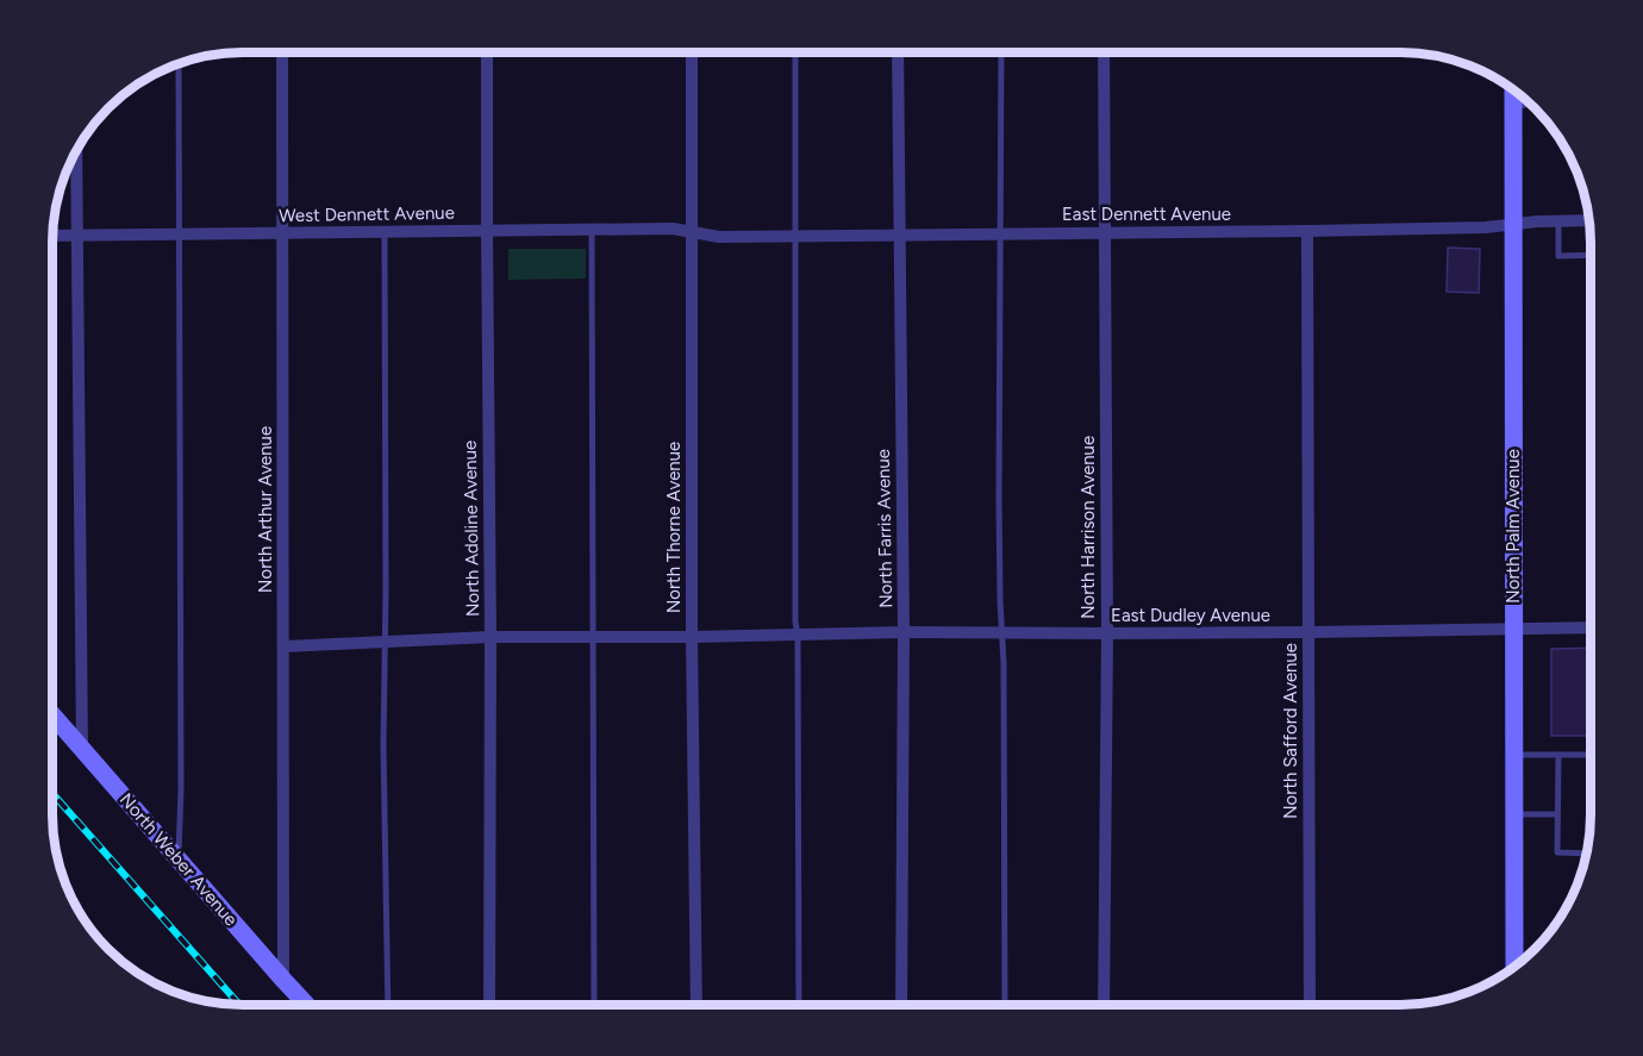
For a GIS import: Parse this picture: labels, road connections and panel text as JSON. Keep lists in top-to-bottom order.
{
  "streets": {
    "main road": ["North Palm Avenue", "North Weber Avenue"],
    "street": [
      "West Dennett Avenue",
      "East Dennett Avenue",
      "North Arthur Avenue",
      "North Thorne Avenue",
      "North Harrison Avenue",
      "North Adoline Avenue",
      "North Farris Avenue",
      "East Dudley Avenue",
      "North Safford Avenue"
    ]
  },
  "crossings": [
    ["West Dennett Avenue", "East Dennett Avenue"],
    ["West Dennett Avenue", "North Arthur Avenue"],
    ["West Dennett Avenue", "North Thorne Avenue"],
    ["West Dennett Avenue", "North Adoline Avenue"],
    ["East Dennett Avenue", "North Palm Avenue"],
    ["East Dennett Avenue", "North Thorne Avenue"],
    ["East Dennett Avenue", "North Harrison Avenue"],
    ["East Dennett Avenue", "North Farris Avenue"],
    ["East Dennett Avenue", "North Safford Avenue"],
    ["North Arthur Avenue", "East Dudley Avenue"],
    ["North Arthur Avenue", "North Weber Avenue"],
    ["North Palm Avenue", "East Dudley Avenue"],
    ["North Thorne Avenue", "East Dudley Avenue"],
    ["North Harrison Avenue", "East Dudley Avenue"],
    ["North Adoline Avenue", "East Dudley Avenue"],
    ["North Farris Avenue", "East Dudley Avenue"],
    ["East Dudley Avenue", "North Safford Avenue"]
  ]
}
